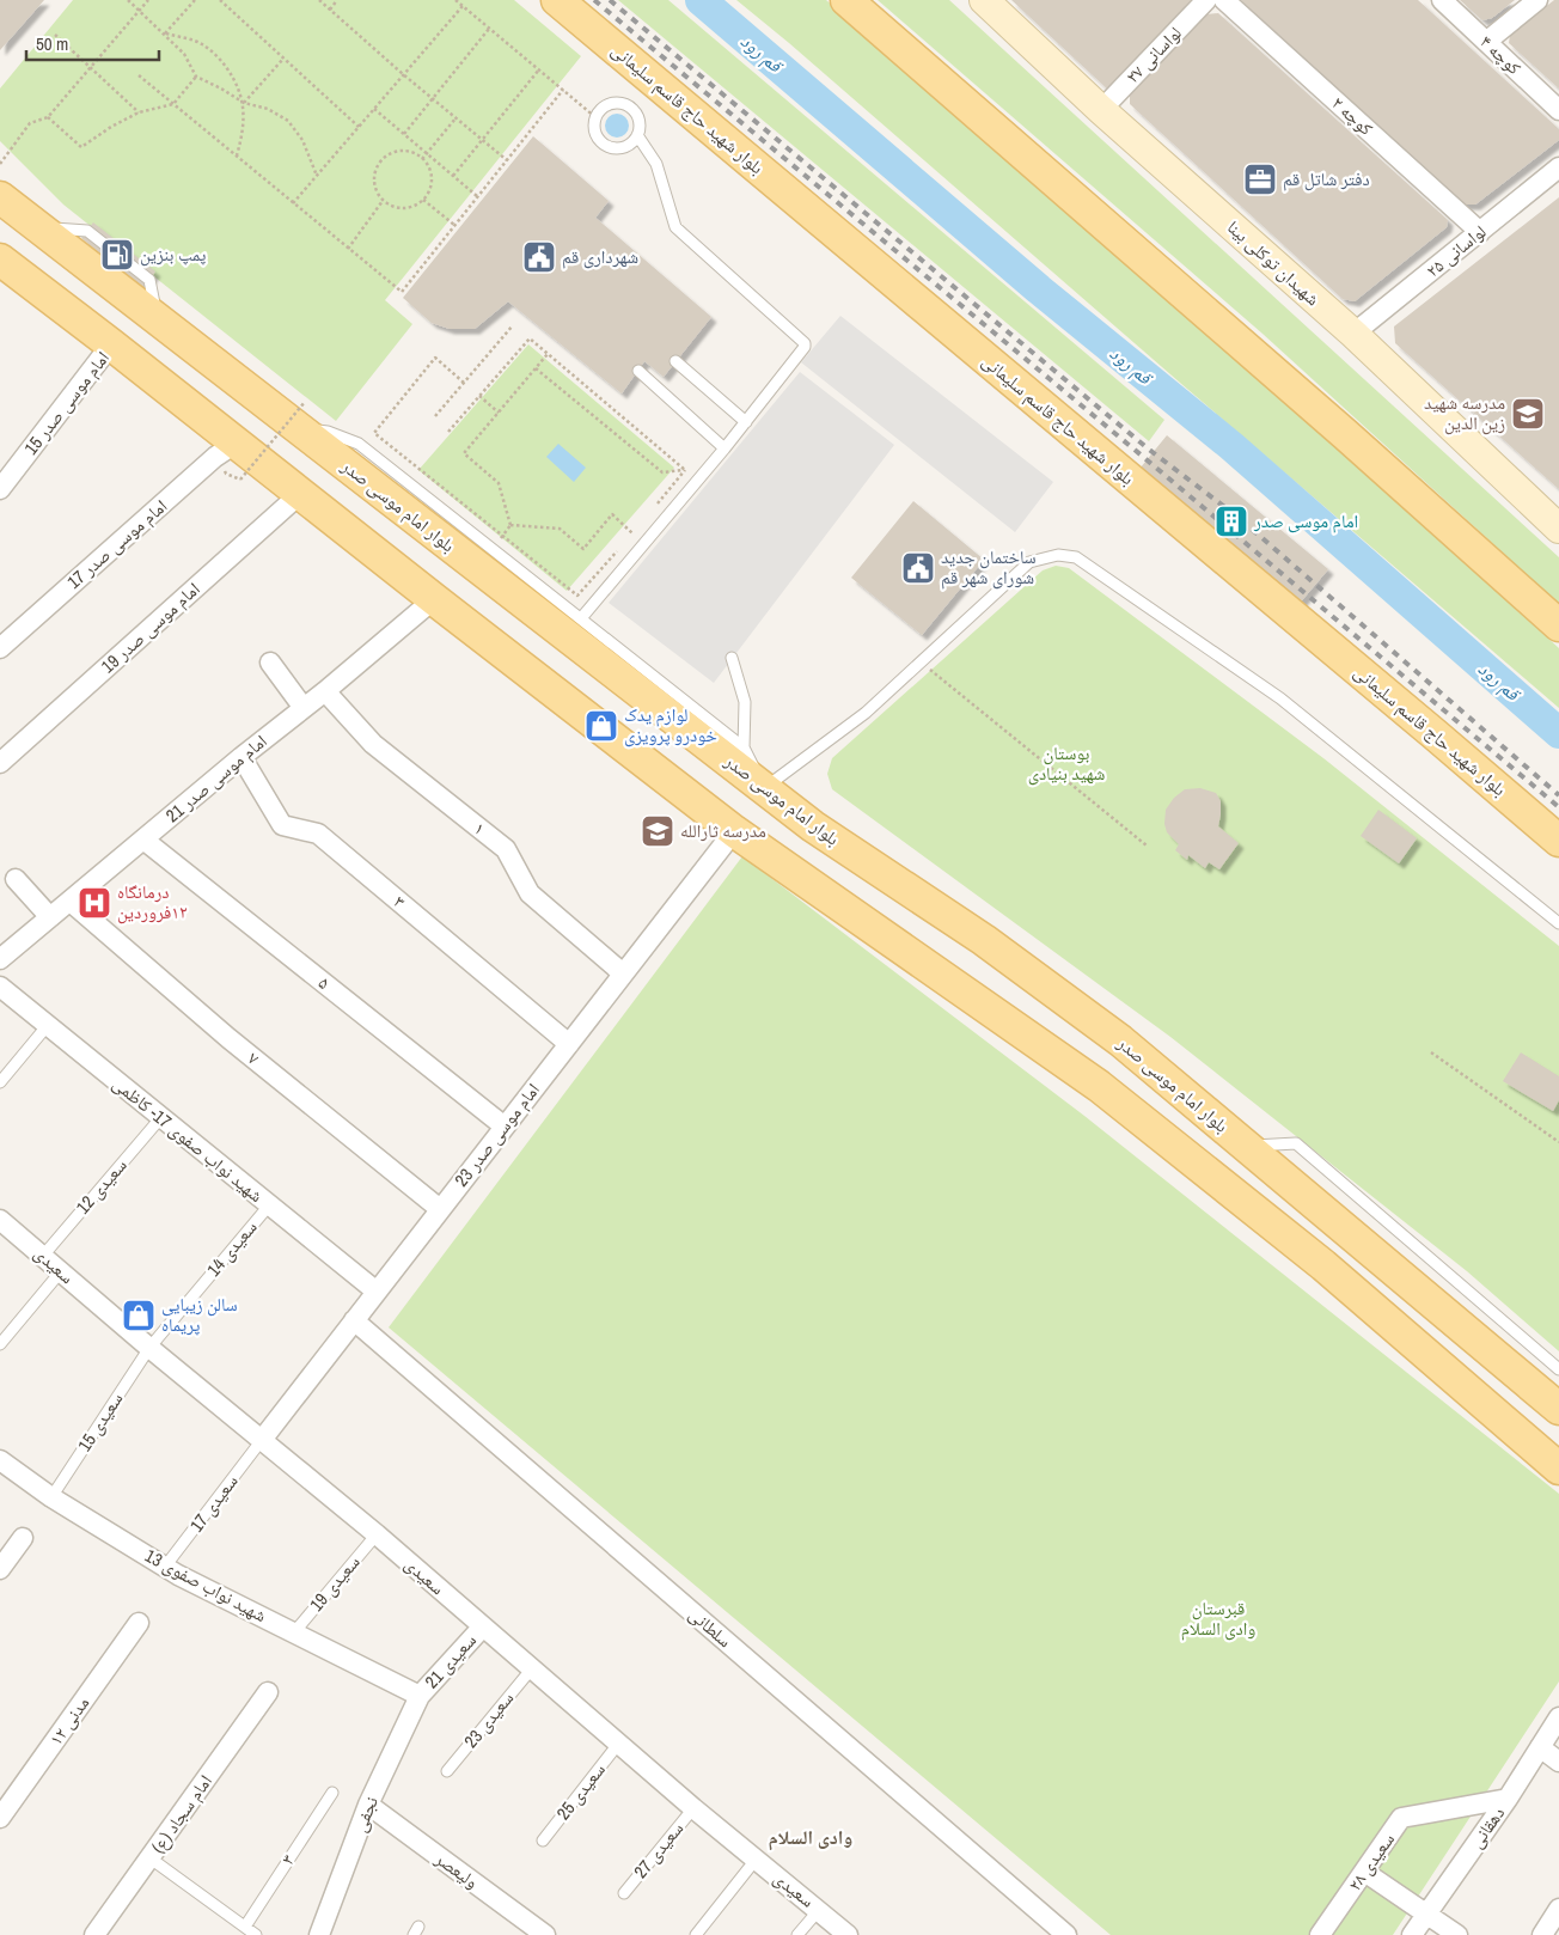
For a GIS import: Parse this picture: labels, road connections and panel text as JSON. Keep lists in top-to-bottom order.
{
  "streets": {
    "main road": ["بلوار شهید حاج قاسم سلیمانی", "شهیدان توکلی بینا", "بلوار امام موسی صدر"],
    "street": [
      "لواسانی ۲۷",
      "کوچه ۴",
      "کوچه ۲",
      "لواسانی ۲۵",
      "امام موسی صدر 15",
      "امام موسی صدر 17",
      "امام موسی صدر 19",
      "امام موسی صدر 21",
      "۱",
      "۳",
      "۵",
      "۷",
      "امام موسی صدر 23",
      "شهید نواب صفوی 17- کاظمی",
      "سعیدی",
      "شهید نواب صفوی 13",
      "سلطانی",
      "سعیدی 21",
      "مدنی ۱۲",
      "امام سجاد (ع)",
      "نجفی",
      "دهقانی",
      "سعیدی ۲۸",
      "ولیعصر"
    ],
    "lane": [
      "سعیدی 12",
      "سعیدی 14",
      "سعیدی 15",
      "سعیدی 17",
      "سعیدی 19",
      "سعیدی 23",
      "سعیدی 25",
      "سعیدی 27"
    ]
  },
  "crossings": [
    ["لواسانی ۲۷", "شهیدان توکلی بینا"],
    ["کوچه ۲", "لواسانی ۲۵"],
    ["لواسانی ۲۵", "شهیدان توکلی بینا"],
    ["امام موسی صدر 21", "۱"],
    ["امام موسی صدر 21", "۳"],
    ["امام موسی صدر 21", "۵"],
    ["امام موسی صدر 21", "۷"],
    ["۱", "امام موسی صدر 23"],
    ["۳", "امام موسی صدر 23"],
    ["۵", "امام موسی صدر 23"],
    ["۷", "امام موسی صدر 23"],
    ["امام موسی صدر 23", "شهید نواب صفوی 17- کاظمی"],
    ["امام موسی صدر 23", "سعیدی"],
    ["امام موسی صدر 23", "سعیدی 17"],
    ["امام موسی صدر 23", "سلطانی"],
    ["شهید نواب صفوی 17- کاظمی", "سعیدی 12"],
    ["شهید نواب صفوی 17- کاظمی", "سعیدی 14"],
    ["سعیدی 12", "سعیدی"],
    ["سعیدی 14", "سعیدی"],
    ["سعیدی 14", "سعیدی 15"],
    ["سعیدی", "سعیدی 15"],
    ["سعیدی", "سعیدی 17"],
    ["سعیدی", "سعیدی 19"],
    ["سعیدی", "سعیدی 21"],
    ["سعیدی", "سعیدی 23"],
    ["سعیدی", "سعیدی 25"],
    ["سعیدی", "سعیدی 27"],
    ["سعیدی 15", "شهید نواب صفوی 13"],
    ["سعیدی 17", "شهید نواب صفوی 13"],
    ["سعیدی 19", "شهید نواب صفوی 13"],
    ["شهید نواب صفوی 13", "سعیدی 21"],
    ["شهید نواب صفوی 13", "نجفی"],
    ["سعیدی 21", "نجفی"],
    ["نجفی", "ولیعصر"],
    ["دهقانی", "سعیدی ۲۸"]
  ],
  "districts": ["وادی السلام"],
  "water": ["قم رود"],
  "parks": ["بوستان شهید بنیادی", "قبرستان وادی السلام"],
  "places": {
    "office": ["دفتر شاتل قم"],
    "fuel station": ["پمپ بنزین"],
    "public building": ["شهرداری قم", "ساختمان جدید شورای شهر قم"],
    "school or university": ["مدرسه شهید زین الدین", "مدرسه ثارالله"],
    "building": ["امام موسی صدر"],
    "shop": ["لوازم یدک خودرو پرویزی", "سالن زیبایی پریماه"],
    "hospital": ["درمانگاه ١٢فروردین"]
  },
  "scale_bar": "50 m"
}
